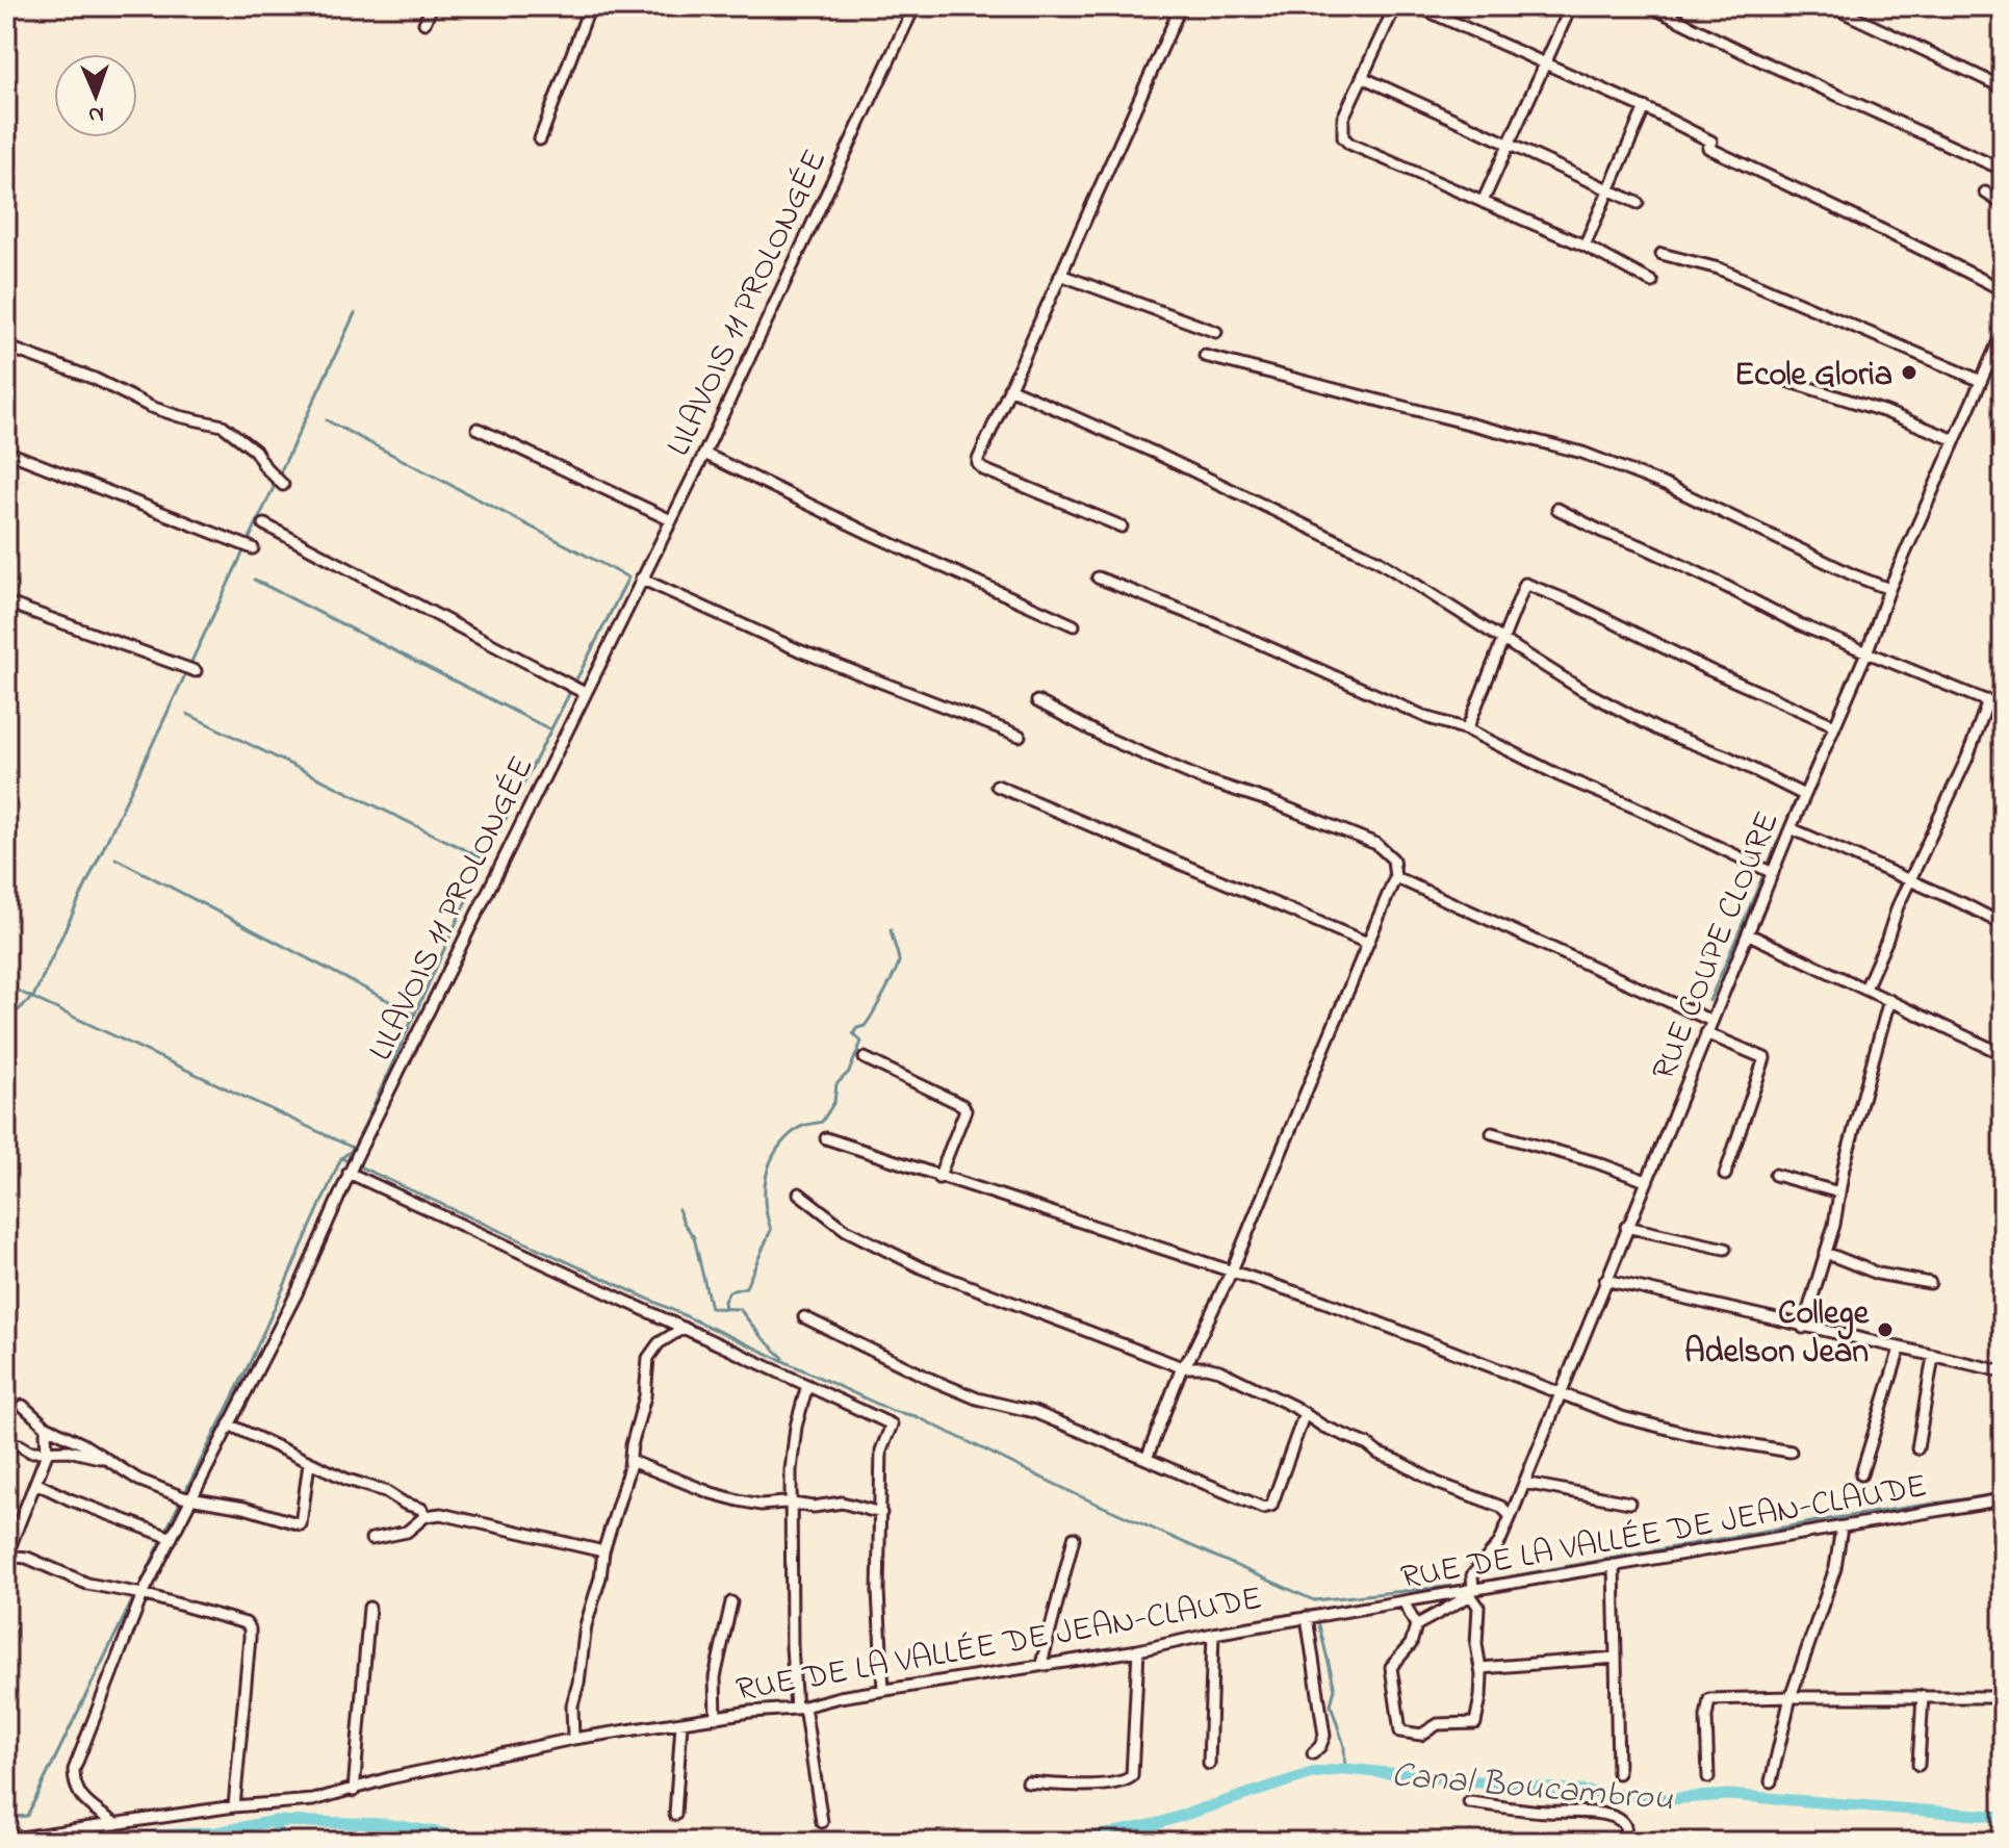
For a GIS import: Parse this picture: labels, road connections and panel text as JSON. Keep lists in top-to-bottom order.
{
  "streets": {
    "street": ["LILAVOIS 11 PROLONGÉE", "RUE COUPE CLOURE", "RUE DE LA VALLÉE DE JEAN-CLAUDE"]
  },
  "crossings": [
    ["LILAVOIS 11 PROLONGÉE", "RUE DE LA VALLÉE DE JEAN-CLAUDE"],
    ["RUE COUPE CLOURE", "RUE DE LA VALLÉE DE JEAN-CLAUDE"]
  ],
  "water": ["Canal Boucambrou"],
  "places": ["Ecole Gloria", "College Adelson Jean"],
  "north": "bottom"
}
